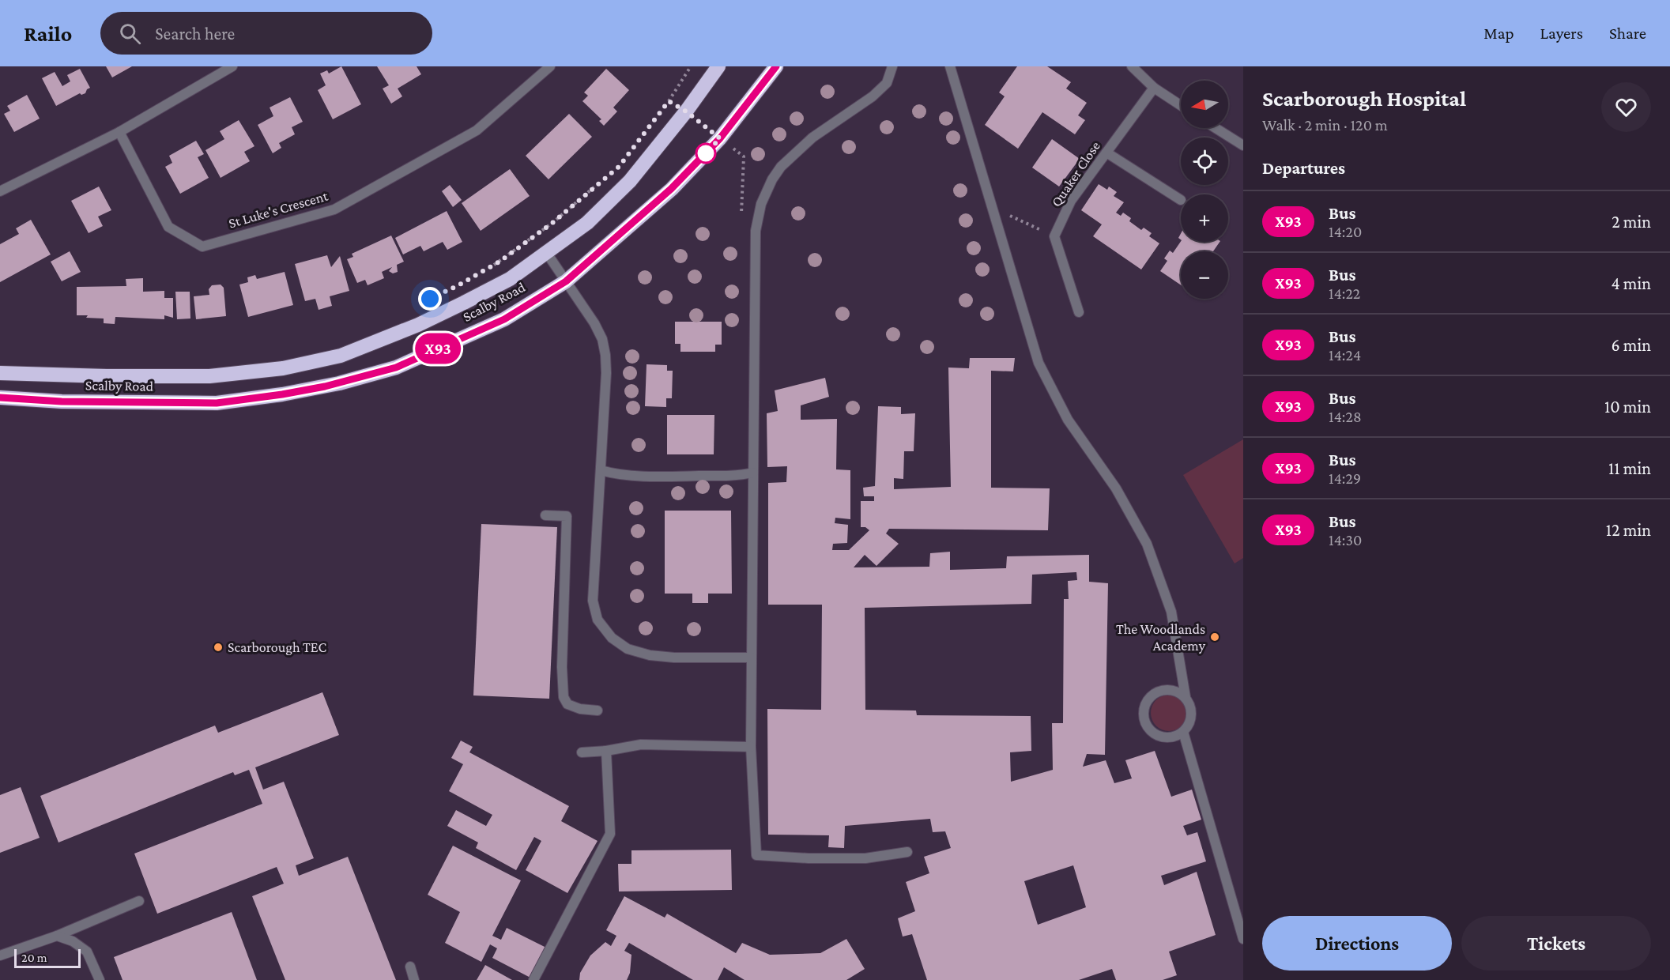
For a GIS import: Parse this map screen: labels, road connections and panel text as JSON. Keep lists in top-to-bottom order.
{
  "streets": {
    "highway": ["Scalby Road"],
    "street": ["Quaker Close", "St Luke's Crescent"]
  },
  "places": ["The Woodlands Academy", "Scarborough TEC"],
  "lines": ["bus line X93"],
  "scale_bar": "20 m",
  "north": "left",
  "page": {
    "header": "Railo",
    "search": "Search here",
    "nav": ["Map", "Layers", "Share"],
    "on_map": "X93",
    "heading": [
      ["Scarborough Hospital", "Walk · 2 min · 120 m"],
      "Departures"
    ],
    "map_buttons": ["+", "−"],
    "list": [
      {
        "mark": "X93",
        "name": "Bus",
        "note": "14:20",
        "value": "2 min"
      },
      {
        "mark": "X93",
        "name": "Bus",
        "note": "14:22",
        "value": "4 min"
      },
      {
        "mark": "X93",
        "name": "Bus",
        "note": "14:24",
        "value": "6 min"
      },
      {
        "mark": "X93",
        "name": "Bus",
        "note": "14:28",
        "value": "10 min"
      },
      {
        "mark": "X93",
        "name": "Bus",
        "note": "14:29",
        "value": "11 min"
      },
      {
        "mark": "X93",
        "name": "Bus",
        "note": "14:30",
        "value": "12 min"
      }
    ],
    "buttons": ["Directions", "Tickets"],
    "scale": "20 m"
  }
}
